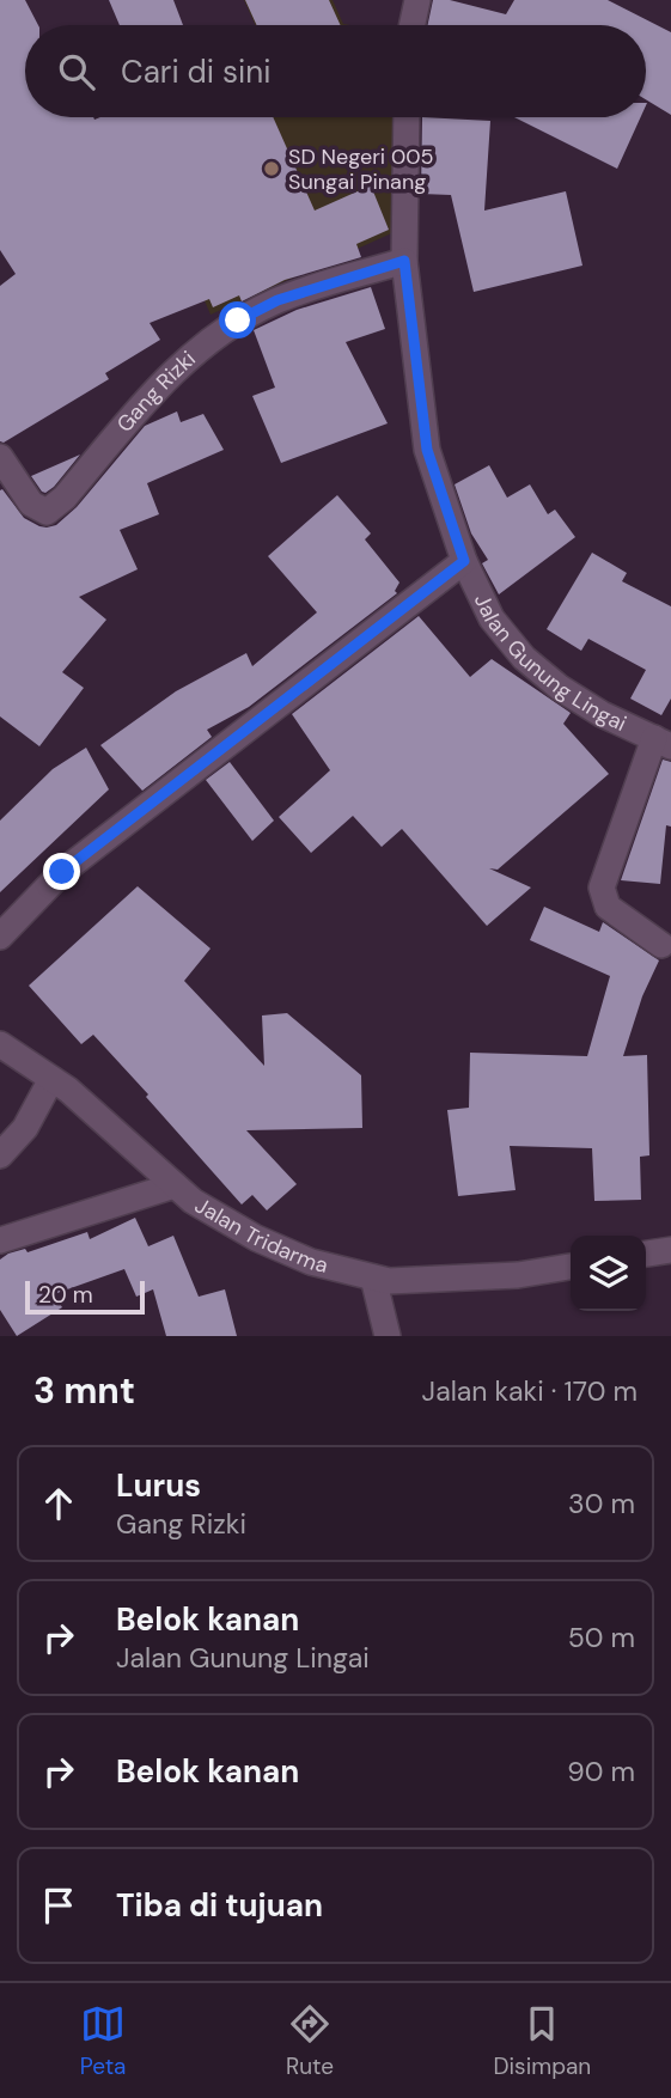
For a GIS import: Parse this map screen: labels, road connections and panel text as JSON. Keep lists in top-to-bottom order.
{
  "streets": {
    "street": ["Gang Rizki", "Jalan Gunung Lingai", "Jalan Tridarma"]
  },
  "crossings": [
    ["Gang Rizki", "Jalan Gunung Lingai"]
  ],
  "places": ["SD Negeri 005 Sungai Pinang"],
  "scale_bar": "20 m",
  "page": {
    "search": "Cari di sini",
    "scale": "20 m",
    "heading": ["3 mnt", "Jalan kaki · 170 m"],
    "list": [
      ["Lurus", "Gang Rizki", "30 m"],
      ["Belok kanan", "Jalan Gunung Lingai", "50 m"],
      ["Belok kanan", "90 m"],
      "Tiba di tujuan"
    ],
    "nav": ["Peta", "Rute", "Disimpan"]
  }
}
